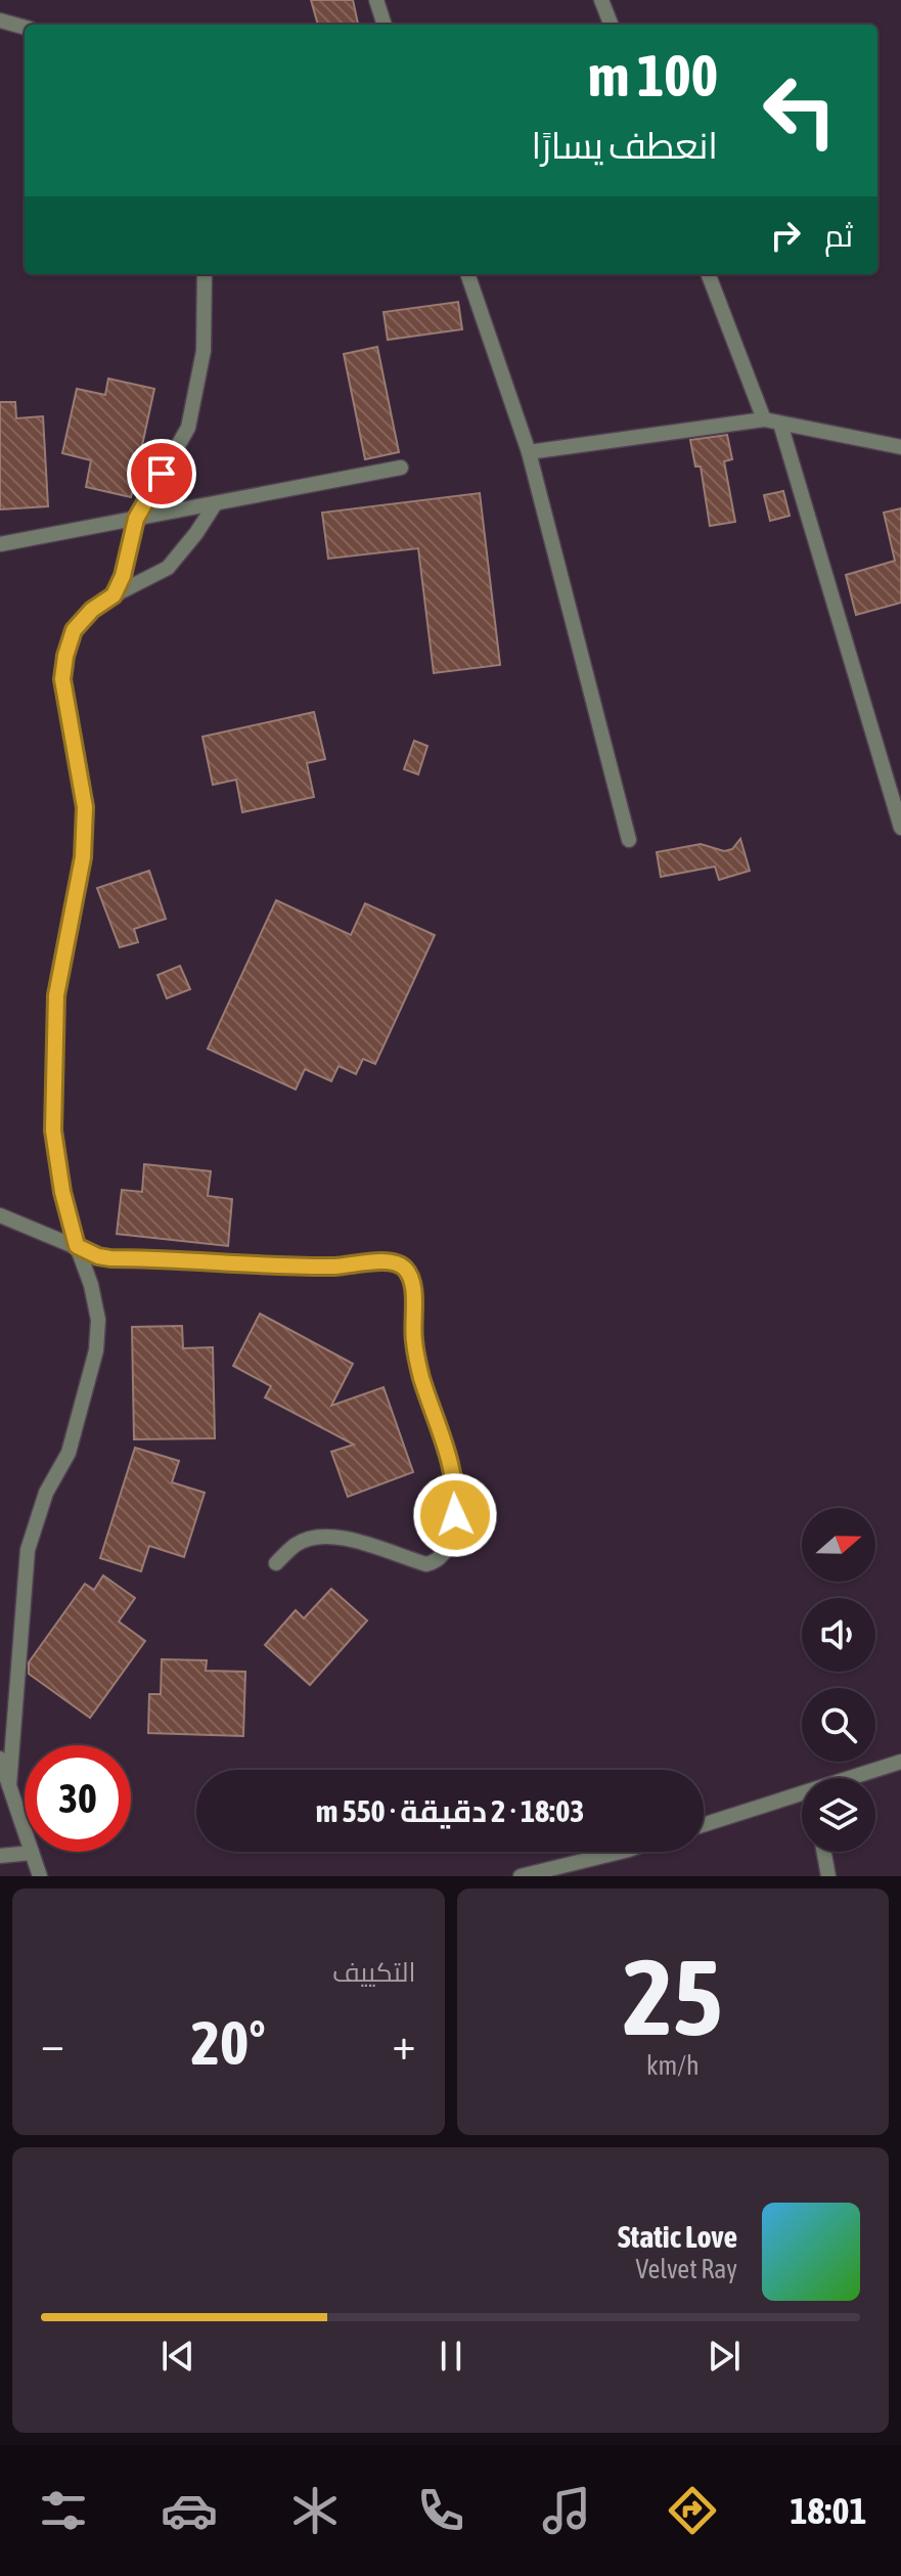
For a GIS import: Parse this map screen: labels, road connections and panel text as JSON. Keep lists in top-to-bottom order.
{
  "north": "right",
  "page": {
    "turn": ["100 m", "انعطف يسارًا"],
    "then": "ثم",
    "limit": "30",
    "trip": "18:03 · 2 دقيقة · 550 m",
    "tile": [
      ["25", "km/h"],
      "التكييف"
    ],
    "heat": ["−", "20°", "+"],
    "song": ["Static Love", "Velvet Ray"],
    "tabs": "18:01"
  }
}
